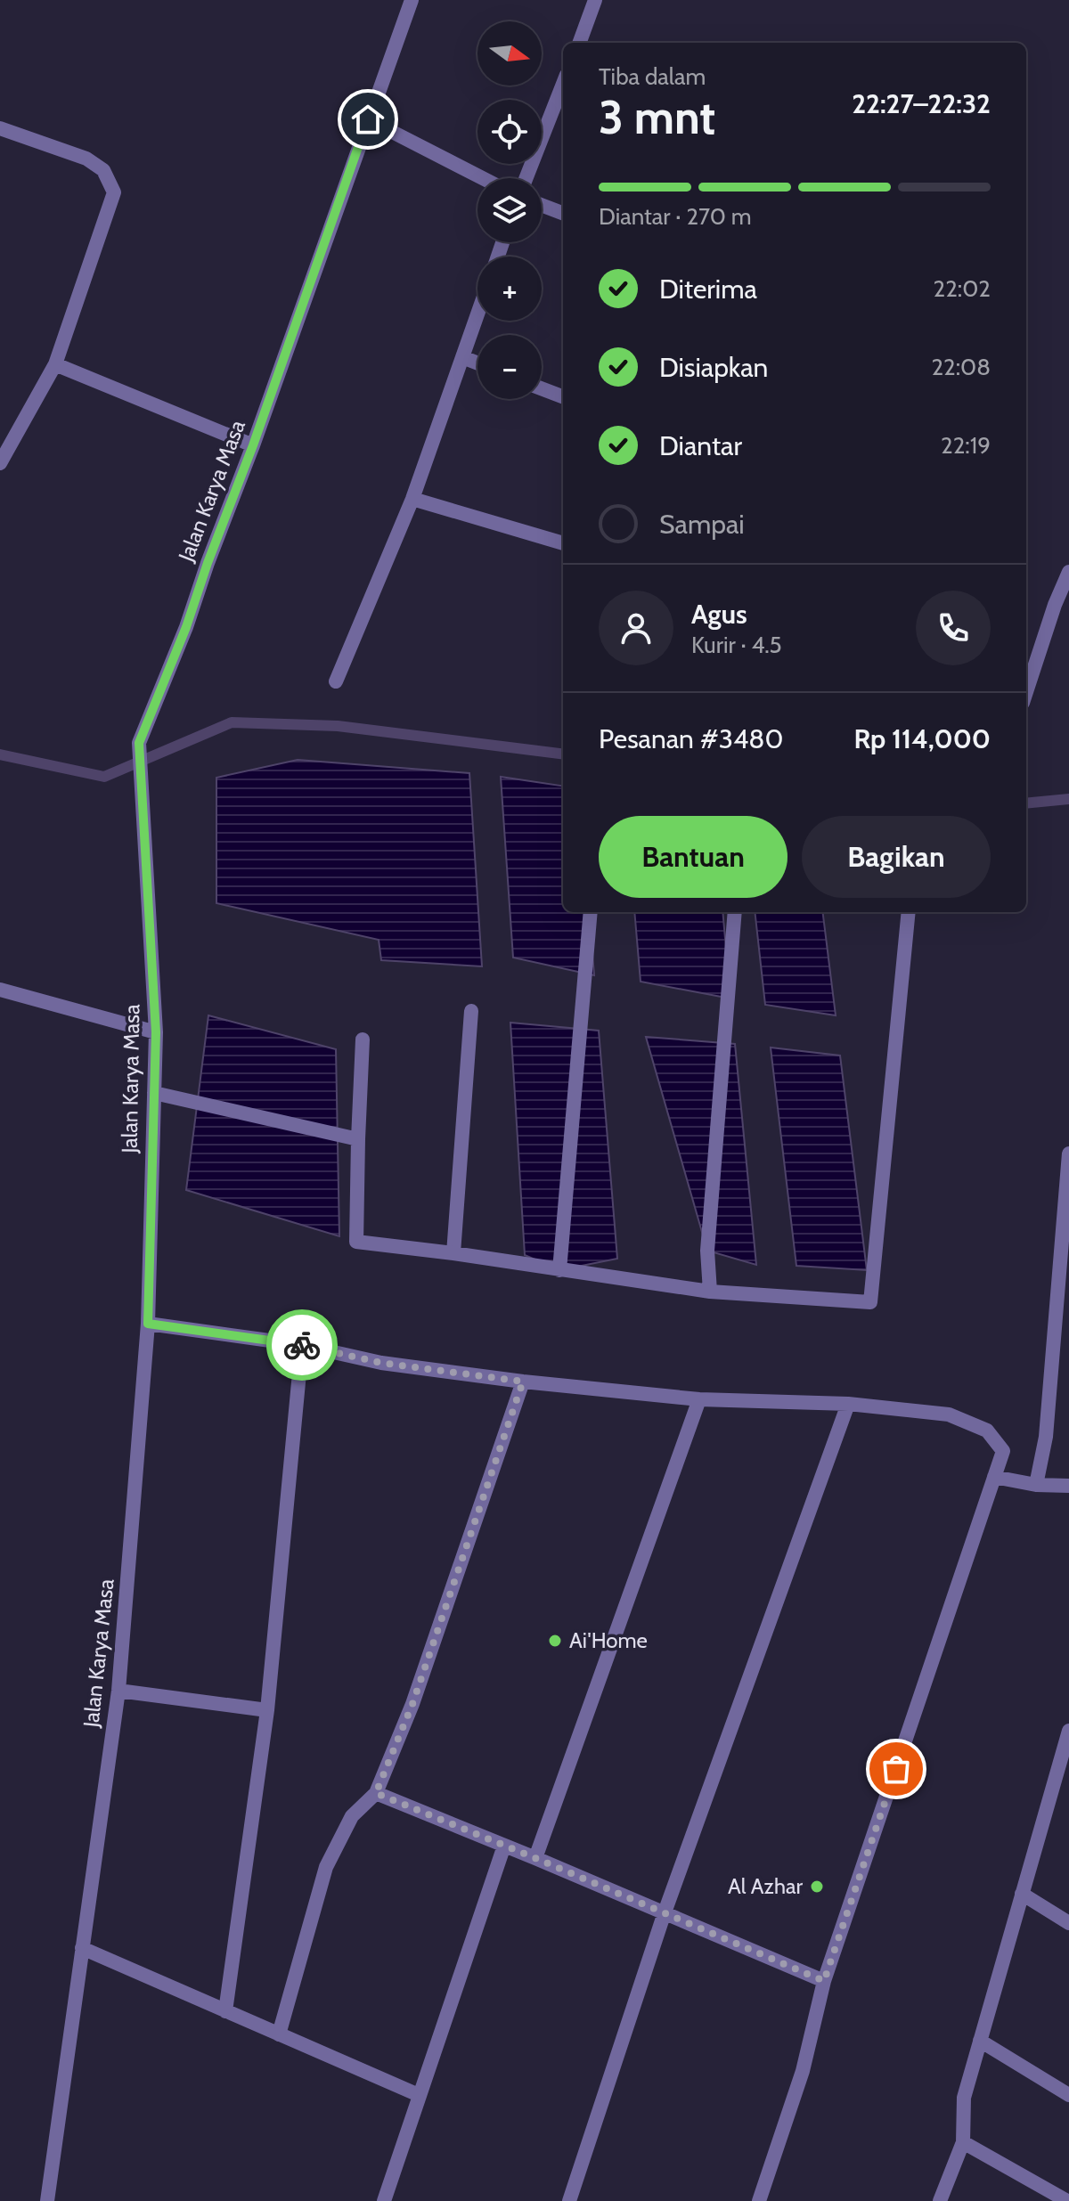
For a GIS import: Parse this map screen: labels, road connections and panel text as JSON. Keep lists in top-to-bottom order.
{
  "streets": {
    "street": ["Jalan Karya Masa"]
  },
  "places": ["Ai'Home", "Al Azhar"],
  "north": "right",
  "page": {
    "map_buttons": ["+", "−"],
    "heading": ["3 mnt", "Tiba dalam", "22:27–22:32"],
    "panel": [
      "Agus",
      "Kurir · 4.5",
      "Pesanan #3480",
      "Rp 114,000"
    ],
    "bar": "Diantar · 270 m",
    "list": [
      ["Diterima", "22:02"],
      ["Disiapkan", "22:08"],
      ["Diantar", "22:19"],
      "Sampai"
    ],
    "buttons": ["Bantuan", "Bagikan"]
  }
}
